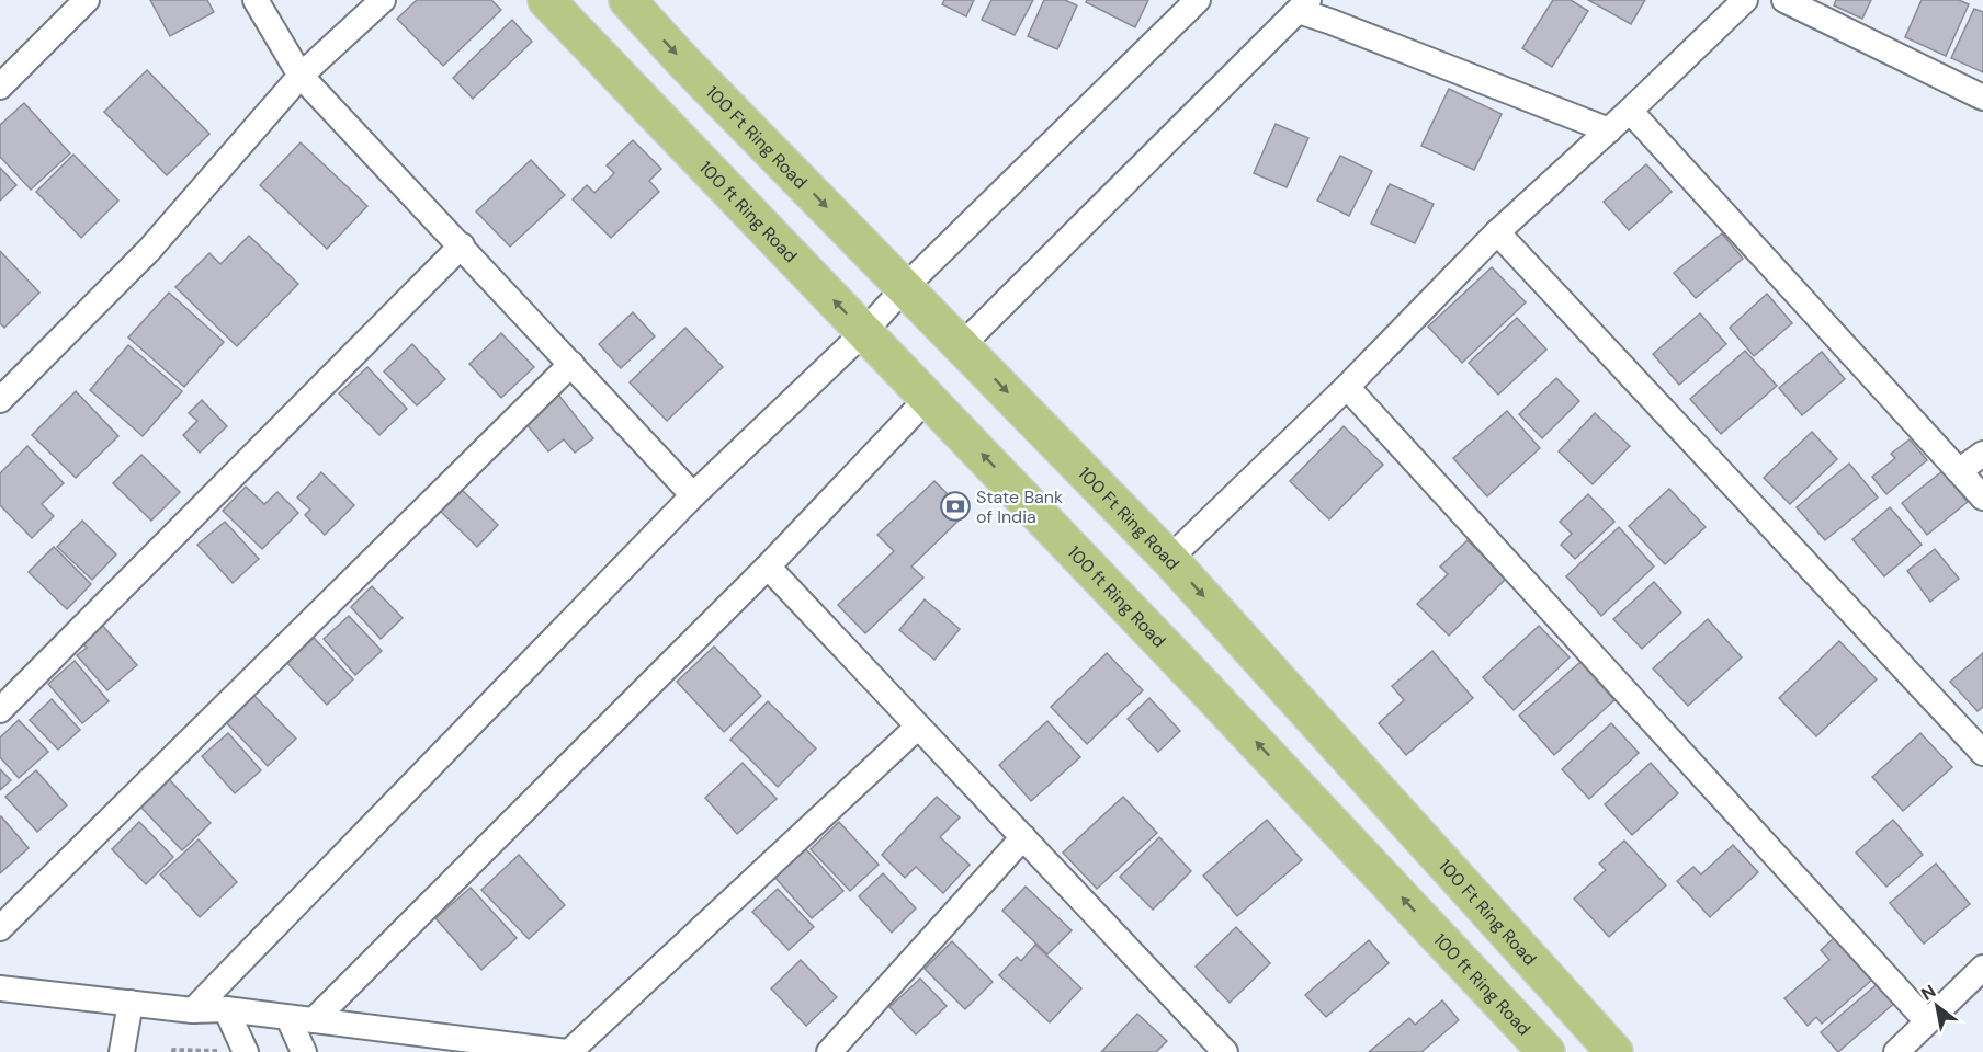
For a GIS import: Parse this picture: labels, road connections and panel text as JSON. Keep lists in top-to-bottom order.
{
  "streets": {
    "main road": ["100 Ft Ring Road", "100 ft Ring Road"]
  },
  "one_way": ["100 Ft Ring Road", "100 ft Ring Road"],
  "places": {
    "bank": ["State Bank of India"]
  },
  "north": "top left"
}
